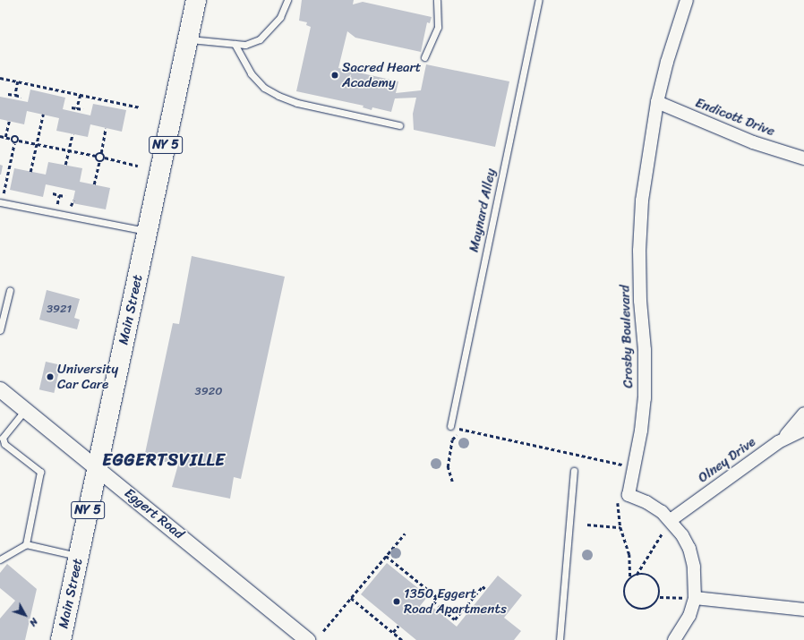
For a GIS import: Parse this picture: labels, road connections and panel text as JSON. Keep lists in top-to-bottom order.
{
  "streets": {
    "main road": ["NY 5", "Main Street"],
    "street": [
      "Endicott Drive",
      "Crosby Boulevard",
      "Olney Drive",
      "Eggert Road"
    ],
    "lane": ["Maynard Alley"]
  },
  "crossings": [
    ["Endicott Drive", "Crosby Boulevard"],
    ["Main Street", "Eggert Road"]
  ],
  "districts": ["EGGERTSVILLE"],
  "places": ["Sacred Heart Academy", "University Car Care", "1350 Eggert Road Apartments"],
  "house_numbers": ["3921", "3920"],
  "north": "bottom right"
}
